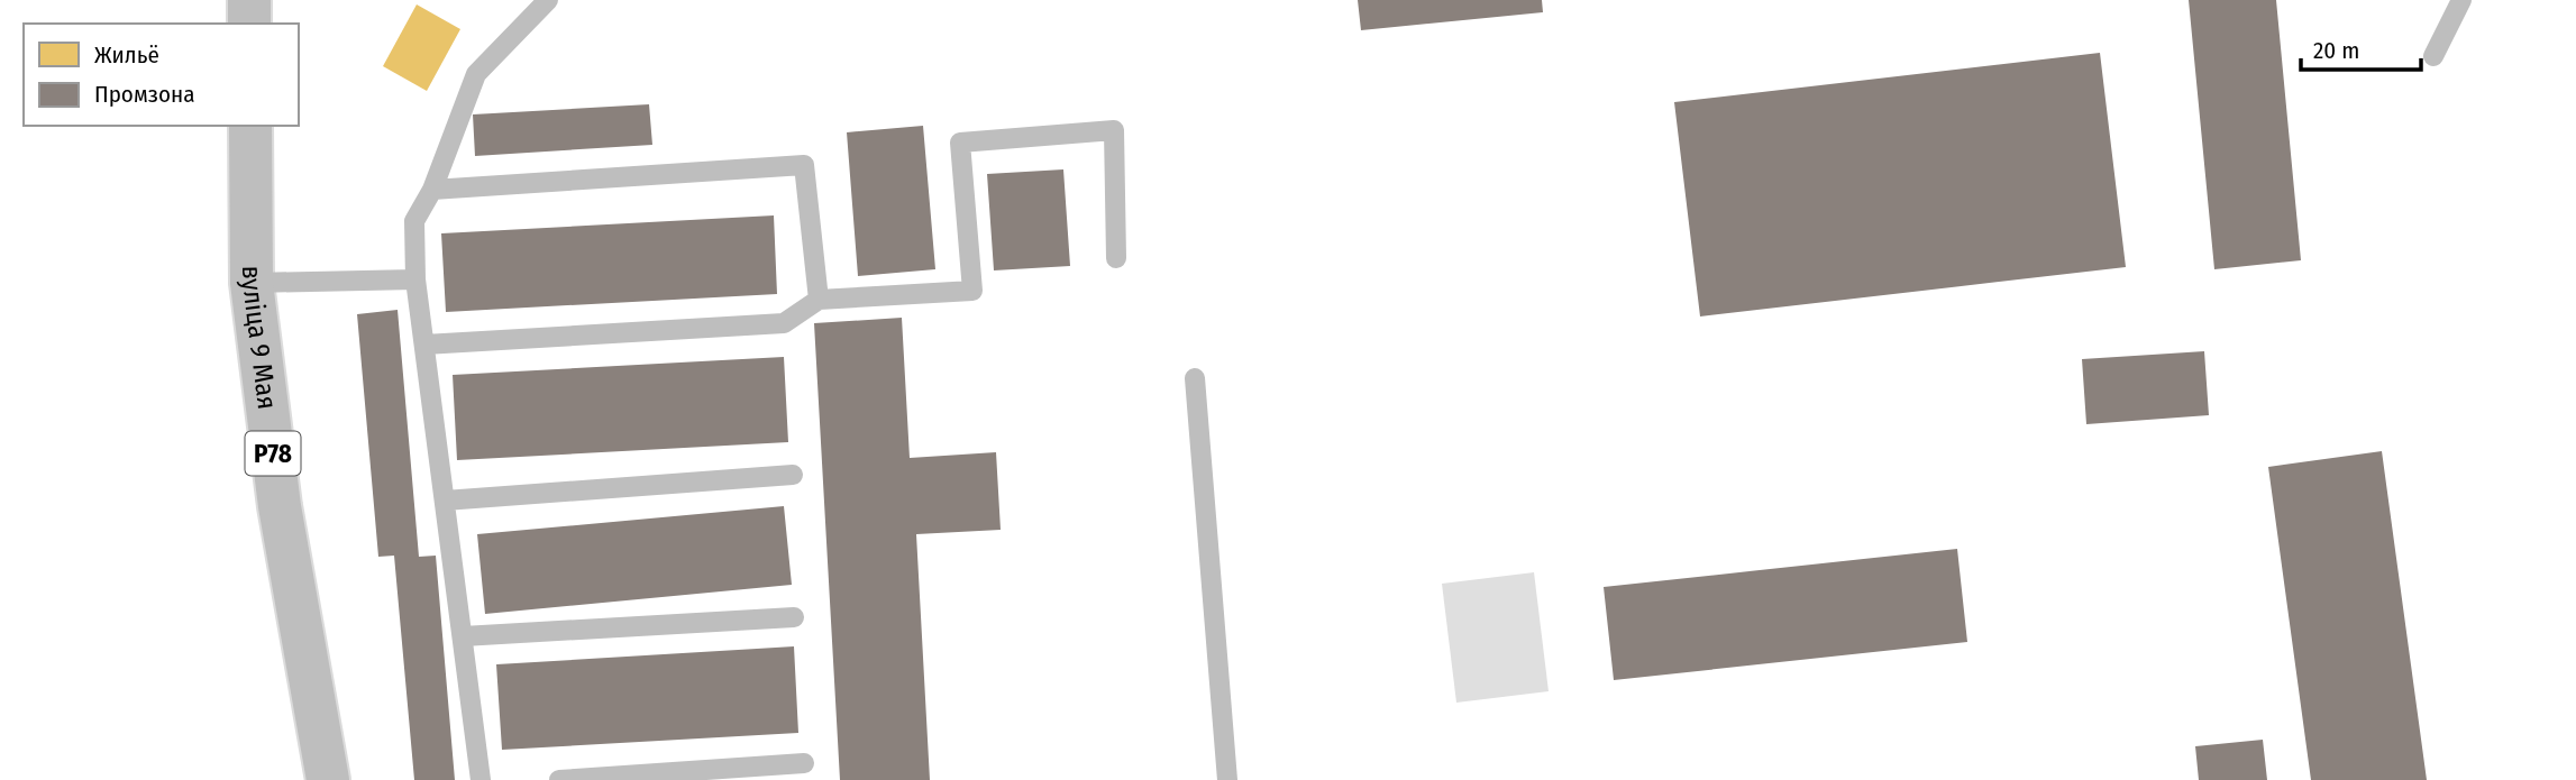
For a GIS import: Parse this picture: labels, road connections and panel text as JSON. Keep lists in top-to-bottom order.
{
  "streets": {
    "main road": ["вуліца 9 Мая", "Р78"]
  },
  "legend": ["Жильё", "Промзона"],
  "scale_bar": "20 m"
}
